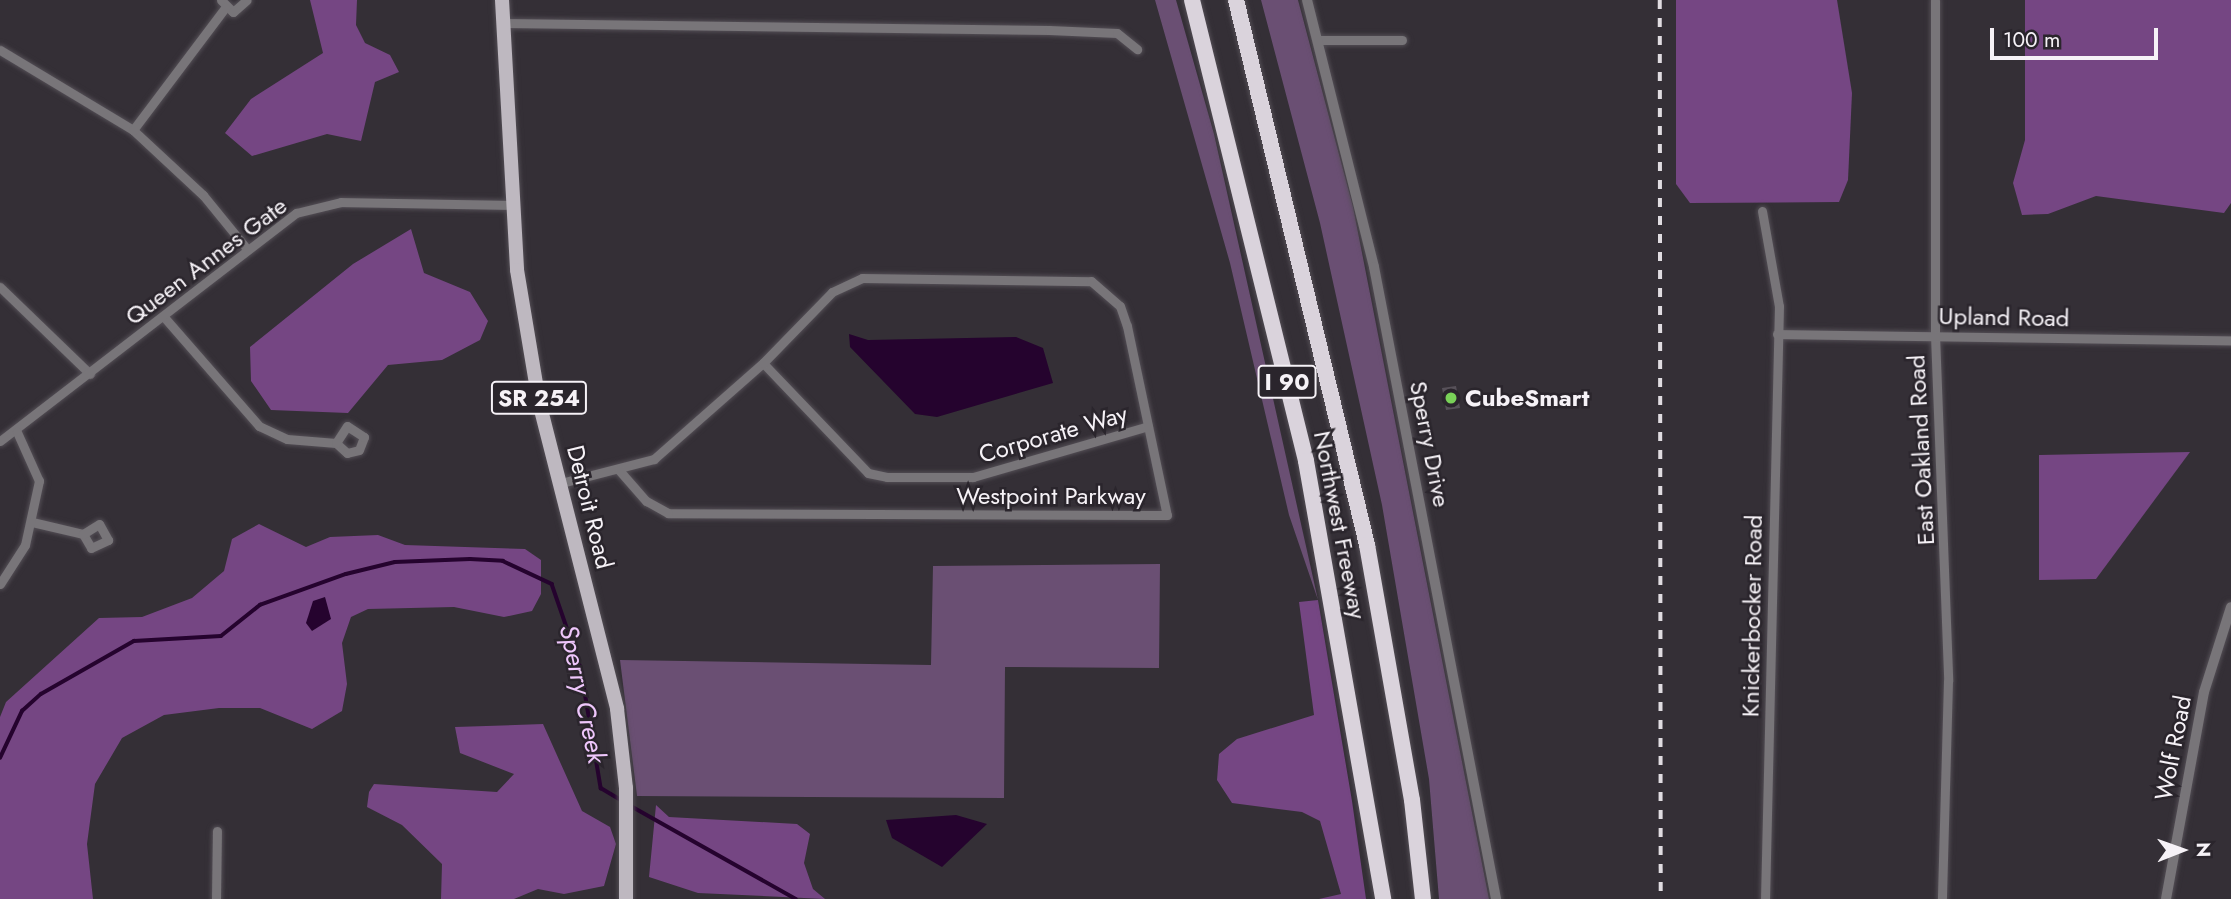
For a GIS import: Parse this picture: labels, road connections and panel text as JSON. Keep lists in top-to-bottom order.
{
  "streets": {
    "highway": ["I 90", "Northwest Freeway"],
    "main road": ["SR 254", "Detroit Road"],
    "street": [
      "Queen Annes Gate",
      "Upland Road",
      "Corporate Way",
      "Sperry Drive",
      "East Oakland Road",
      "Westpoint Parkway",
      "Knickerbocker Road",
      "Wolf Road"
    ]
  },
  "crossings": [
    ["Queen Annes Gate", "Detroit Road"],
    ["Upland Road", "East Oakland Road"],
    ["Upland Road", "Knickerbocker Road"],
    ["Corporate Way", "Westpoint Parkway"],
    ["Westpoint Parkway", "Detroit Road"]
  ],
  "water": ["Sperry Creek"],
  "places": ["CubeSmart"],
  "scale_bar": "100 m",
  "north": "right"
}
